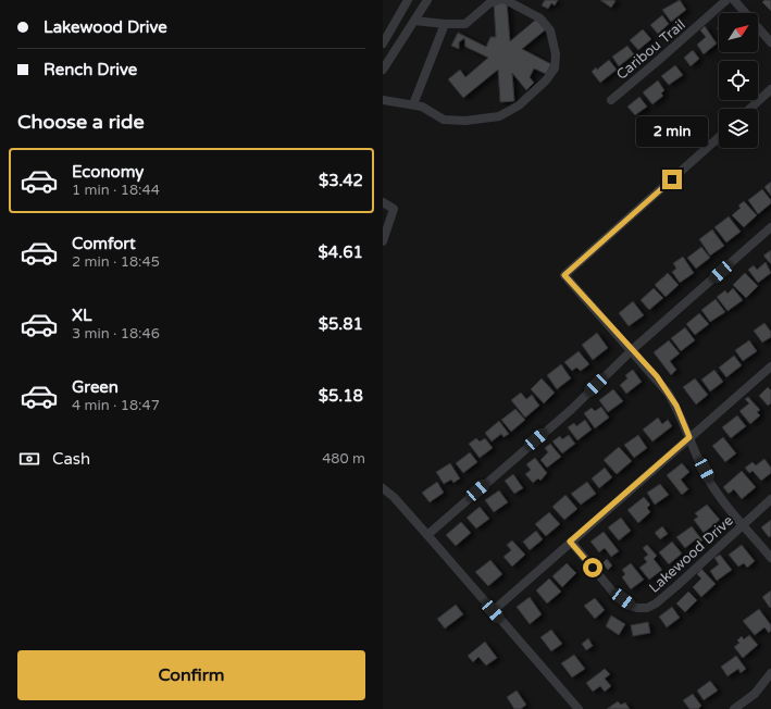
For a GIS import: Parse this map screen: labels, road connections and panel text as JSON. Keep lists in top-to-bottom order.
{
  "streets": {
    "street": ["Caribou Trail", "Lakewood Drive"]
  },
  "north": "top right",
  "page": {
    "banner": ["Lakewood Drive", "Rench Drive"],
    "heading": "Choose a ride",
    "bubble": "2 min",
    "list": [
      {
        "name": "Economy",
        "note": "1 min · 18:44",
        "value": "$3.42"
      },
      {
        "name": "Comfort",
        "note": "2 min · 18:45",
        "value": "$4.61"
      },
      {
        "name": "XL",
        "note": "3 min · 18:46",
        "value": "$5.81"
      },
      {
        "name": "Green",
        "note": "4 min · 18:47",
        "value": "$5.18"
      }
    ],
    "pay": ["Cash", "480 m"],
    "buttons": "Confirm"
  }
}
